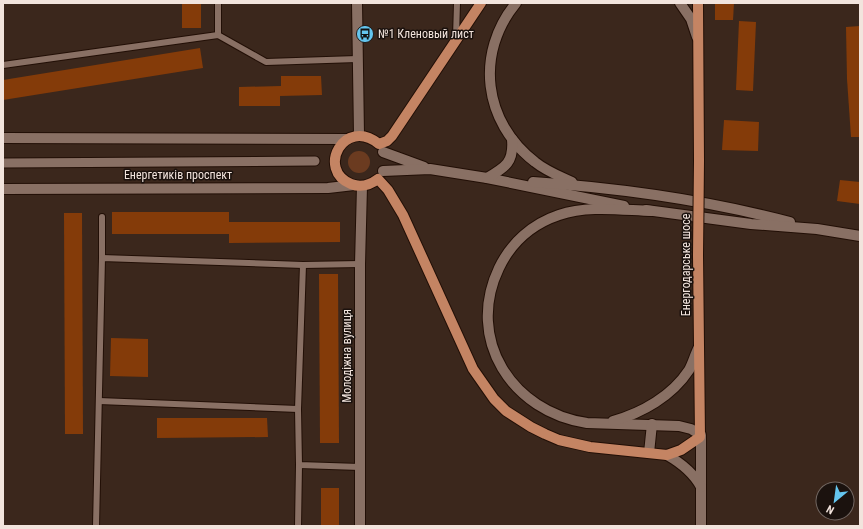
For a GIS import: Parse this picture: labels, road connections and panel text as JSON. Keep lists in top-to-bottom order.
{
  "streets": {
    "main road": ["Енергодарське шосе"],
    "street": ["Енергетиків проспект", "Молодіжна вулиця"]
  },
  "crossings": [
    ["Енергетиків проспект", "Молодіжна вулиця"]
  ],
  "places": {
    "bus stop": ["№1 Кленовый лист"]
  },
  "north": "bottom left"
}
